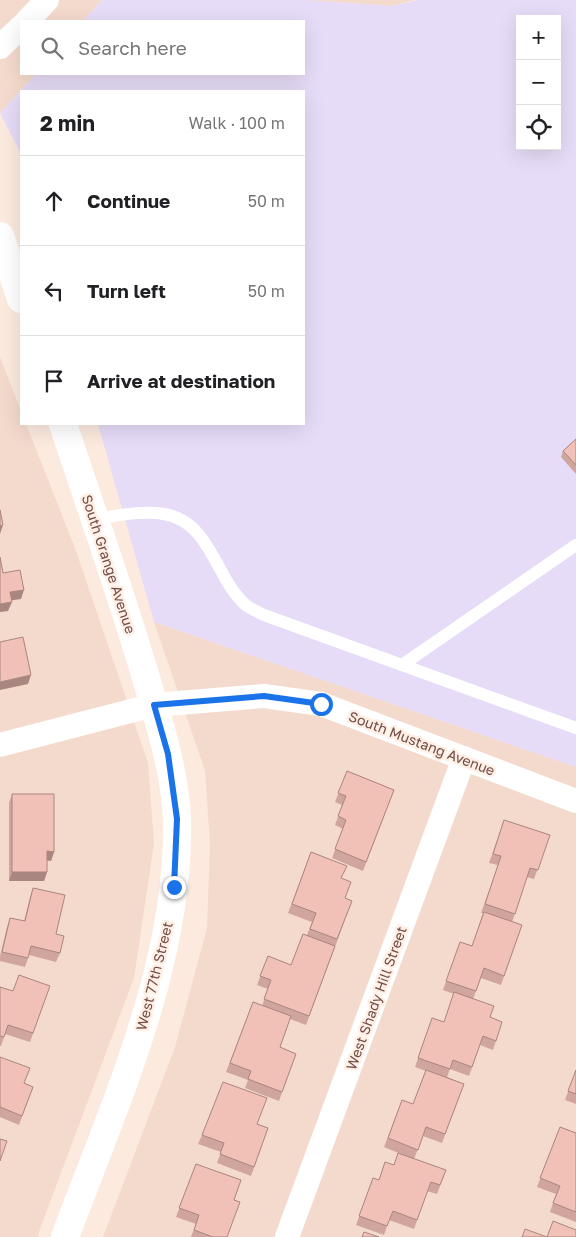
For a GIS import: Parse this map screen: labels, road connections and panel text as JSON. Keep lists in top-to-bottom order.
{
  "streets": {
    "street": [
      "South Grange Avenue",
      "South Mustang Avenue",
      "West 77th Street",
      "West Shady Hill Street"
    ]
  },
  "crossings": [
    ["South Grange Avenue", "South Mustang Avenue"],
    ["South Grange Avenue", "West 77th Street"],
    ["South Mustang Avenue", "West 77th Street"],
    ["South Mustang Avenue", "West Shady Hill Street"]
  ],
  "page": {
    "map_buttons": ["+", "−"],
    "search": "Search here",
    "heading": ["2 min", "Walk · 100 m"],
    "list": [
      ["Continue", "50 m"],
      ["Turn left", "50 m"],
      "Arrive at destination"
    ]
  }
}
